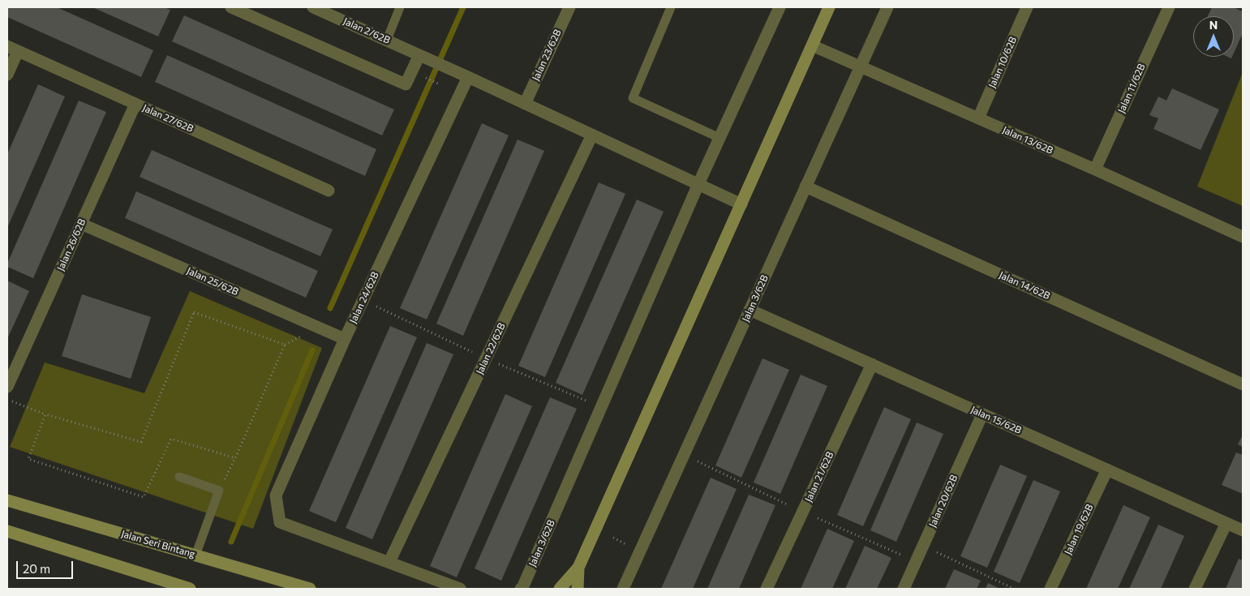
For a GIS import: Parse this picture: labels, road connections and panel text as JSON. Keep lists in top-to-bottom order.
{
  "streets": {
    "street": [
      "Jalan 2/62B",
      "Jalan 23/62B",
      "Jalan 10/62B",
      "Jalan 11/62B",
      "Jalan 27/62B",
      "Jalan 13/62B",
      "Jalan 26/62B",
      "Jalan 25/62B",
      "Jalan 14/62B",
      "Jalan 24/62B",
      "Jalan 3/62B",
      "Jalan 22/62B",
      "Jalan 15/62B",
      "Jalan 21/62B",
      "Jalan 20/62B",
      "Jalan 19/62B",
      "Jalan Seri Bintang"
    ]
  },
  "crossings": [
    ["Jalan 2/62B", "Jalan 23/62B"],
    ["Jalan 2/62B", "Jalan 24/62B"],
    ["Jalan 2/62B", "Jalan 3/62B"],
    ["Jalan 2/62B", "Jalan 22/62B"],
    ["Jalan 10/62B", "Jalan 13/62B"],
    ["Jalan 11/62B", "Jalan 13/62B"],
    ["Jalan 27/62B", "Jalan 26/62B"],
    ["Jalan 13/62B", "Jalan 3/62B"],
    ["Jalan 26/62B", "Jalan 25/62B"],
    ["Jalan 25/62B", "Jalan 24/62B"],
    ["Jalan 14/62B", "Jalan 3/62B"],
    ["Jalan 24/62B", "Jalan 22/62B"],
    ["Jalan 3/62B", "Jalan 15/62B"],
    ["Jalan 15/62B", "Jalan 21/62B"],
    ["Jalan 15/62B", "Jalan 20/62B"],
    ["Jalan 15/62B", "Jalan 19/62B"]
  ],
  "scale_bar": "20 m",
  "north": "top"
}
